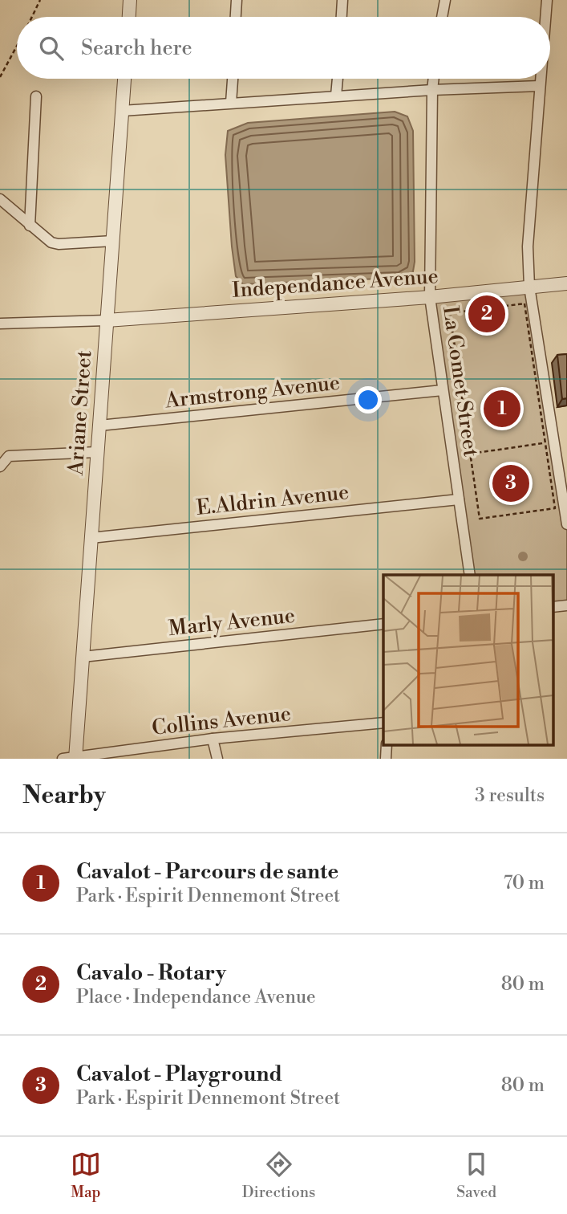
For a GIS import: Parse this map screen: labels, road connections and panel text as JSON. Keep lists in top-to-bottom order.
{
  "streets": {
    "street": [
      "Independance Avenue",
      "La Comet Street",
      "Armstrong Avenue",
      "Ariane Street",
      "E.Aldrin Avenue",
      "Marly Avenue",
      "Collins Avenue"
    ]
  },
  "crossings": [
    ["Independance Avenue", "La Comet Street"],
    ["Independance Avenue", "Ariane Street"],
    ["La Comet Street", "Armstrong Avenue"],
    ["La Comet Street", "E.Aldrin Avenue"],
    ["Armstrong Avenue", "Ariane Street"],
    ["Ariane Street", "E.Aldrin Avenue"],
    ["Ariane Street", "Marly Avenue"],
    ["Ariane Street", "Collins Avenue"]
  ],
  "page": {
    "search": "Search here",
    "pins": ["2", "1", "3"],
    "heading": ["Nearby", "3 results"],
    "list": [
      {
        "mark": "1",
        "name": "Cavalot - Parcours de sante",
        "note": "Park · Espirit Dennemont Street",
        "value": "70 m"
      },
      {
        "mark": "2",
        "name": "Cavalo - Rotary",
        "note": "Place · Independance Avenue",
        "value": "80 m"
      },
      {
        "mark": "3",
        "name": "Cavalot - Playground",
        "note": "Park · Espirit Dennemont Street",
        "value": "80 m"
      }
    ],
    "nav": ["Map", "Directions", "Saved"]
  }
}
